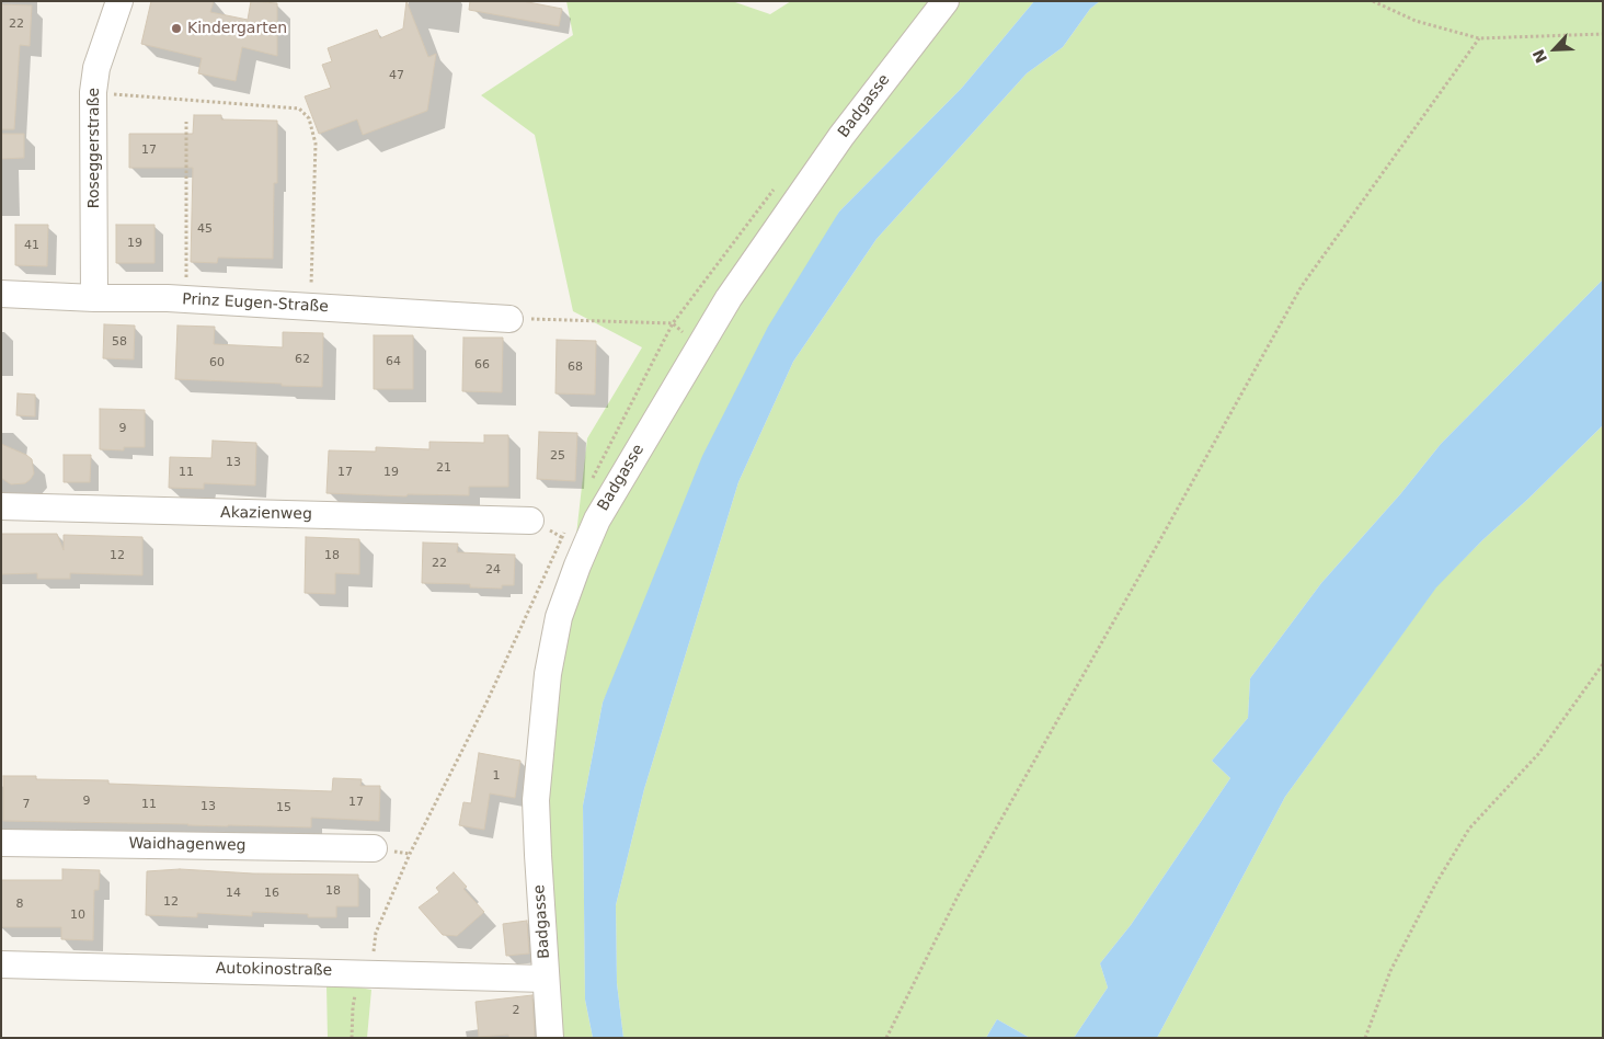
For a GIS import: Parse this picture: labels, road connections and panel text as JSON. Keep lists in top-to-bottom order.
{
  "streets": {
    "street": [
      "Badgasse",
      "Roseggerstraße",
      "Prinz Eugen-Straße",
      "Akazienweg",
      "Waidhagenweg",
      "Autokinostraße"
    ]
  },
  "crossings": [
    ["Badgasse", "Autokinostraße"],
    ["Roseggerstraße", "Prinz Eugen-Straße"]
  ],
  "places": ["Kindergarten"],
  "house_numbers": [
    "22",
    "47",
    "17",
    "45",
    "19",
    "41",
    "58",
    "62",
    "64",
    "60",
    "66",
    "68",
    "9",
    "25",
    "13",
    "21",
    "11",
    "17",
    "19",
    "12",
    "18",
    "22",
    "24",
    "1",
    "9",
    "17",
    "7",
    "11",
    "13",
    "15",
    "18",
    "14",
    "16",
    "12",
    "8",
    "10",
    "2"
  ],
  "north": "bottom left"
}
